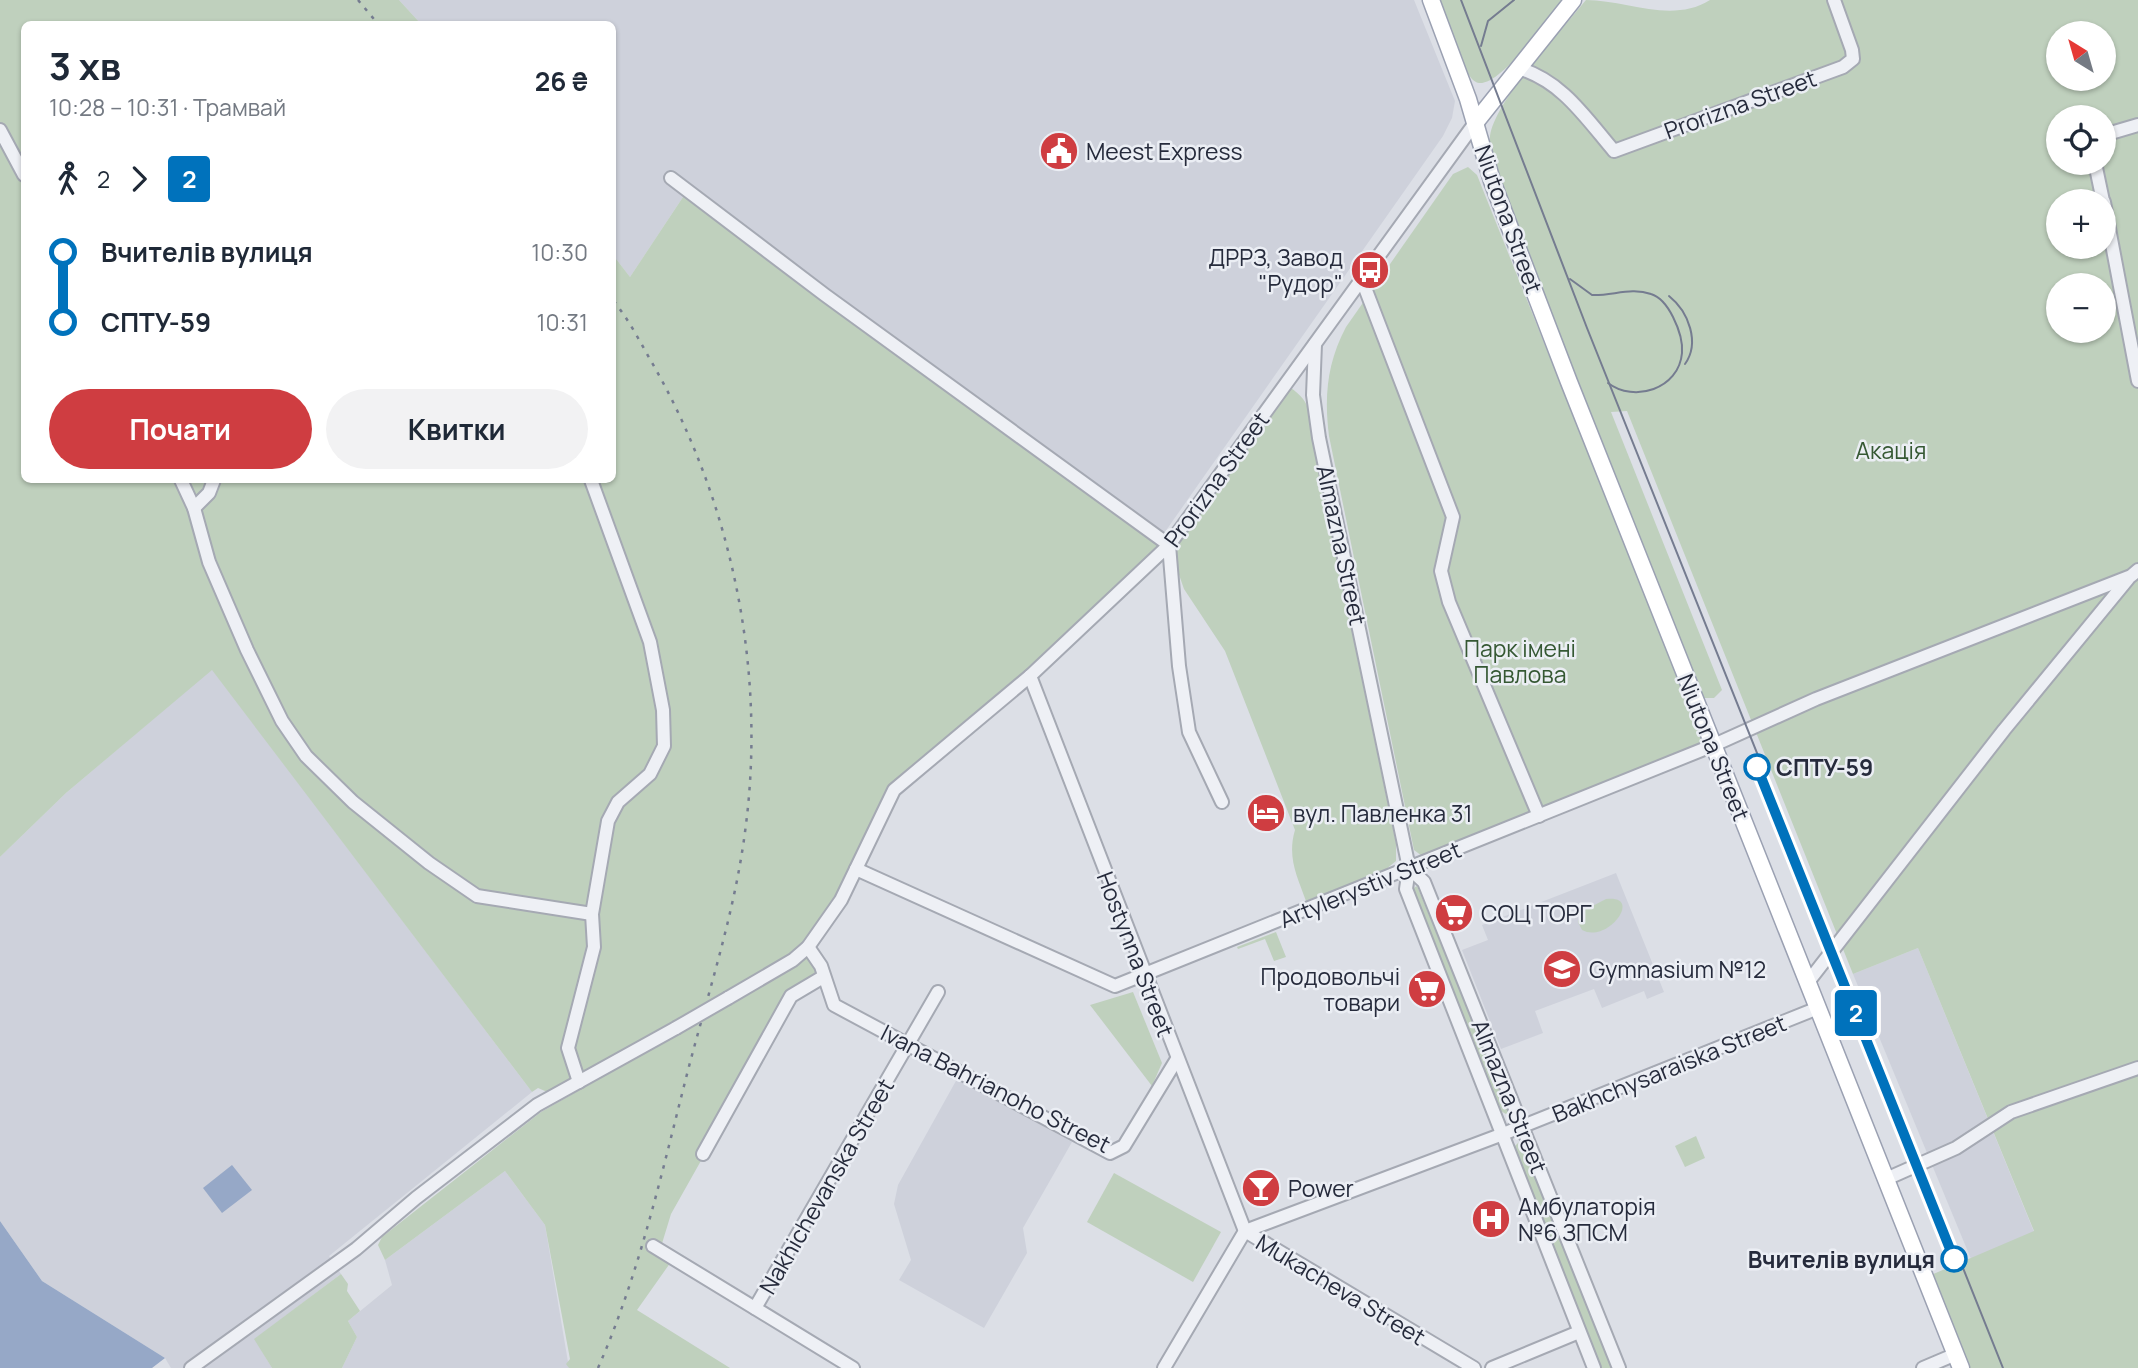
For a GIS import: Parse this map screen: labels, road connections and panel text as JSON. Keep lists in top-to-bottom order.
{
  "streets": {
    "main road": ["Prorizna Street", "Niutona Street"],
    "street": [
      "Almazna Street",
      "Artylerystiv Street",
      "Hostynna Street",
      "Bakhchysaraiska Street",
      "Ivana Bahrianoho Street",
      "Nakhichevanska Street",
      "Mukacheva Street"
    ]
  },
  "crossings": [
    ["Prorizna Street", "Niutona Street"],
    ["Prorizna Street", "Almazna Street"],
    ["Prorizna Street", "Artylerystiv Street"],
    ["Prorizna Street", "Hostynna Street"],
    ["Niutona Street", "Artylerystiv Street"],
    ["Niutona Street", "Bakhchysaraiska Street"],
    ["Almazna Street", "Artylerystiv Street"],
    ["Almazna Street", "Bakhchysaraiska Street"],
    ["Artylerystiv Street", "Hostynna Street"],
    ["Hostynna Street", "Bakhchysaraiska Street"],
    ["Hostynna Street", "Ivana Bahrianoho Street"],
    ["Hostynna Street", "Mukacheva Street"],
    ["Bakhchysaraiska Street", "Mukacheva Street"],
    ["Ivana Bahrianoho Street", "Nakhichevanska Street"]
  ],
  "parks": ["Акація", "Парк імені Павлова"],
  "places": {
    "public building": ["Meest Express"],
    "bus stop": ["ДРРЗ, Завод \"Рудор\""],
    "other": ["СПТУ-59", "Вчителів вулиця"],
    "hotel": ["вул. Павленка 31"],
    "supermarket": ["СОЦ ТОРГ", "Продовольчі товари"],
    "school or university": ["Gymnasium №12"],
    "bar": ["Power"],
    "hospital": ["Амбулаторія №6 ЗПСМ"]
  },
  "lines": ["tram line 2"],
  "north": "top left",
  "page": {
    "on_map": "2",
    "map_buttons": ["+", "−"],
    "heading": ["3 хв", "10:28 – 10:31 · Трамвай", "26 ₴"],
    "legs": ["2", "2"],
    "list": [
      {
        "name": "Вчителів вулиця",
        "value": "10:30"
      },
      {
        "name": "СПТУ-59",
        "value": "10:31"
      }
    ],
    "buttons": ["Почати", "Квитки"]
  }
}
